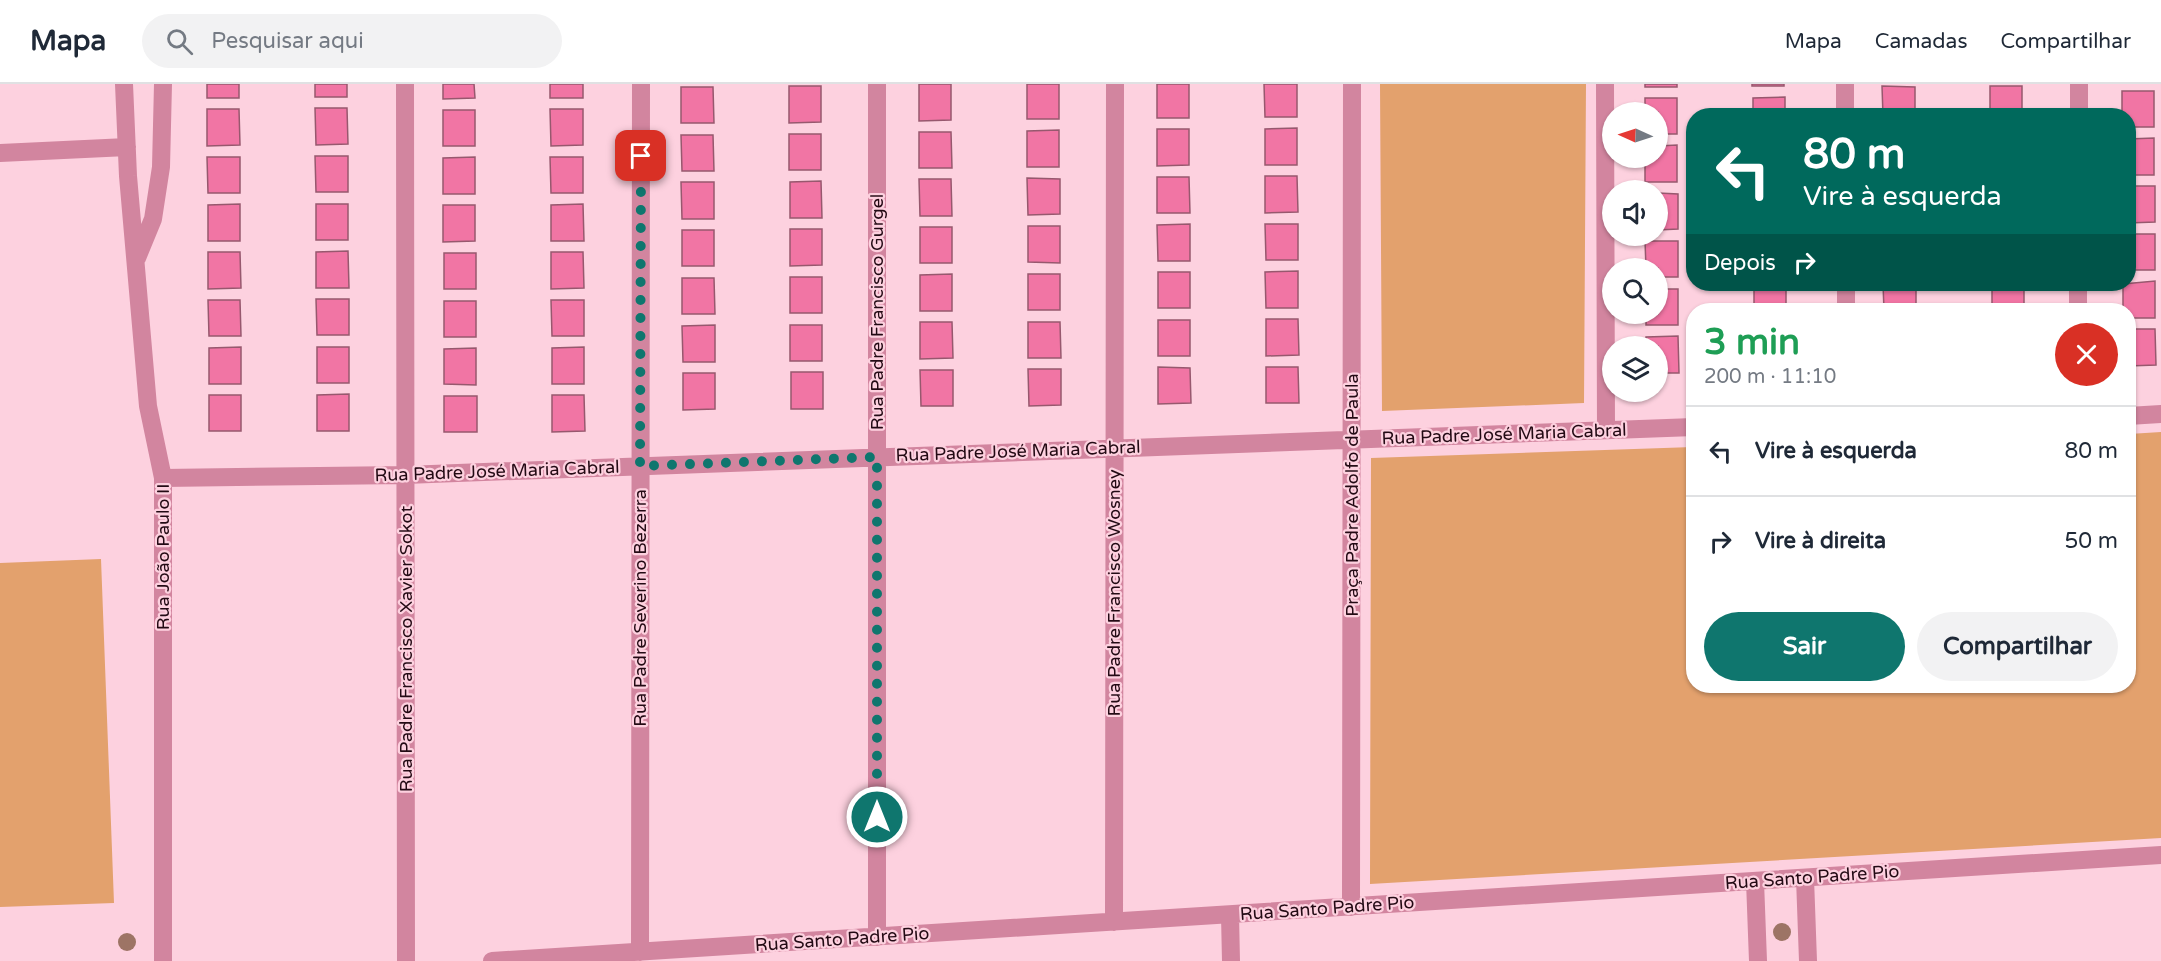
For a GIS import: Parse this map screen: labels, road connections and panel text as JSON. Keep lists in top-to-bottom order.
{
  "streets": {
    "street": [
      "Rua Padre Francisco Gurgel",
      "Rua Padre José Maria Cabral",
      "Praça Padre Adolfo de Paula",
      "Rua João Paulo II",
      "Rua Padre Francisco Wosney",
      "Rua Padre Severino Bezerra",
      "Rua Padre Francisco Xavier Sokot",
      "Rua Santo Padre Pio"
    ]
  },
  "crossings": [
    ["Rua Padre Francisco Gurgel", "Rua Padre José Maria Cabral"],
    ["Rua Padre Francisco Gurgel", "Rua Santo Padre Pio"],
    ["Rua Padre José Maria Cabral", "Praça Padre Adolfo de Paula"],
    ["Rua Padre José Maria Cabral", "Rua João Paulo II"],
    ["Rua Padre José Maria Cabral", "Rua Padre Francisco Wosney"],
    ["Rua Padre José Maria Cabral", "Rua Padre Severino Bezerra"],
    ["Rua Padre José Maria Cabral", "Rua Padre Francisco Xavier Sokot"],
    ["Praça Padre Adolfo de Paula", "Rua Santo Padre Pio"],
    ["Rua Padre Francisco Wosney", "Rua Santo Padre Pio"],
    ["Rua Padre Severino Bezerra", "Rua Santo Padre Pio"]
  ],
  "north": "left",
  "page": {
    "header": "Mapa",
    "search": "Pesquisar aqui",
    "nav": ["Mapa", "Camadas", "Compartilhar"],
    "turn": ["80 m", "Vire à esquerda"],
    "then": "Depois",
    "heading": ["3 min", "200 m · 11:10"],
    "list": [
      {
        "name": "Vire à esquerda",
        "value": "80 m"
      },
      {
        "name": "Vire à direita",
        "value": "50 m"
      }
    ],
    "buttons": ["Sair", "Compartilhar"]
  }
}
